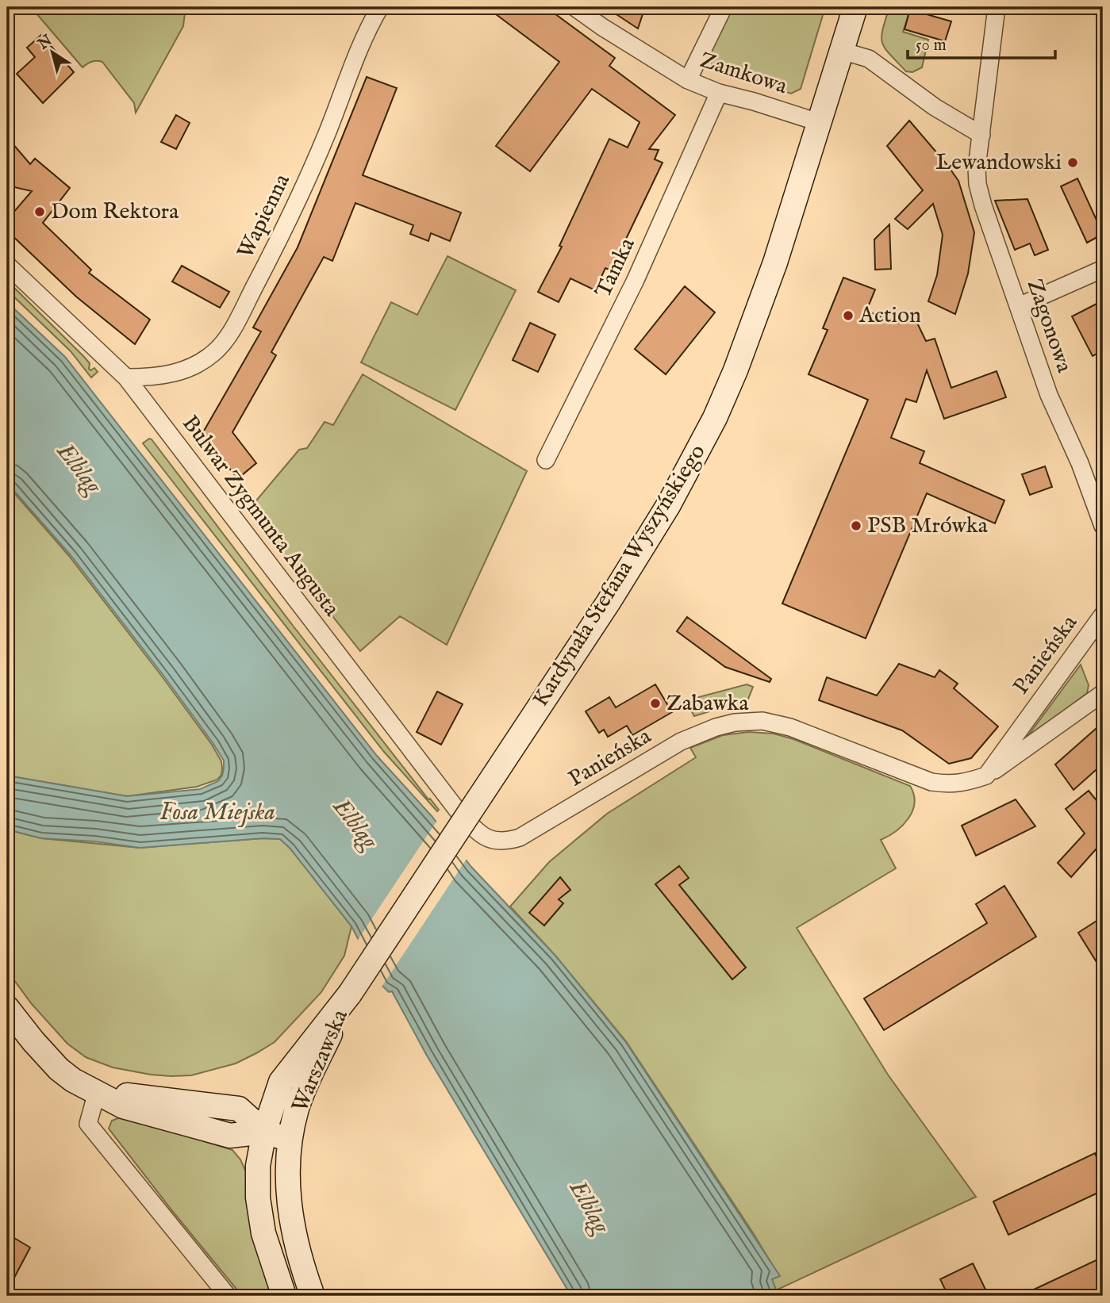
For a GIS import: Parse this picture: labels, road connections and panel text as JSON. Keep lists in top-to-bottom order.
{
  "streets": {
    "main road": ["Kardynała Stefana Wyszyńskiego", "Warszawska"],
    "street": [
      "Zamkowa",
      "Wapienna",
      "Tamka",
      "Zagonowa",
      "Bulwar Zygmunta Augusta",
      "Panieńska"
    ]
  },
  "crossings": [
    ["Zamkowa", "Tamka"],
    ["Zamkowa", "Kardynała Stefana Wyszyńskiego"],
    ["Wapienna", "Bulwar Zygmunta Augusta"],
    ["Bulwar Zygmunta Augusta", "Kardynała Stefana Wyszyńskiego"],
    ["Bulwar Zygmunta Augusta", "Panieńska"],
    ["Kardynała Stefana Wyszyńskiego", "Panieńska"],
    ["Kardynała Stefana Wyszyńskiego", "Warszawska"]
  ],
  "water": ["Elbląg", "Fosa Miejska"],
  "places": [
    "Lewandowski",
    "Dom Rektora",
    "Action",
    "PSB Mrówka",
    "Zabawka"
  ],
  "scale_bar": "50 m",
  "north": "top left"
}
